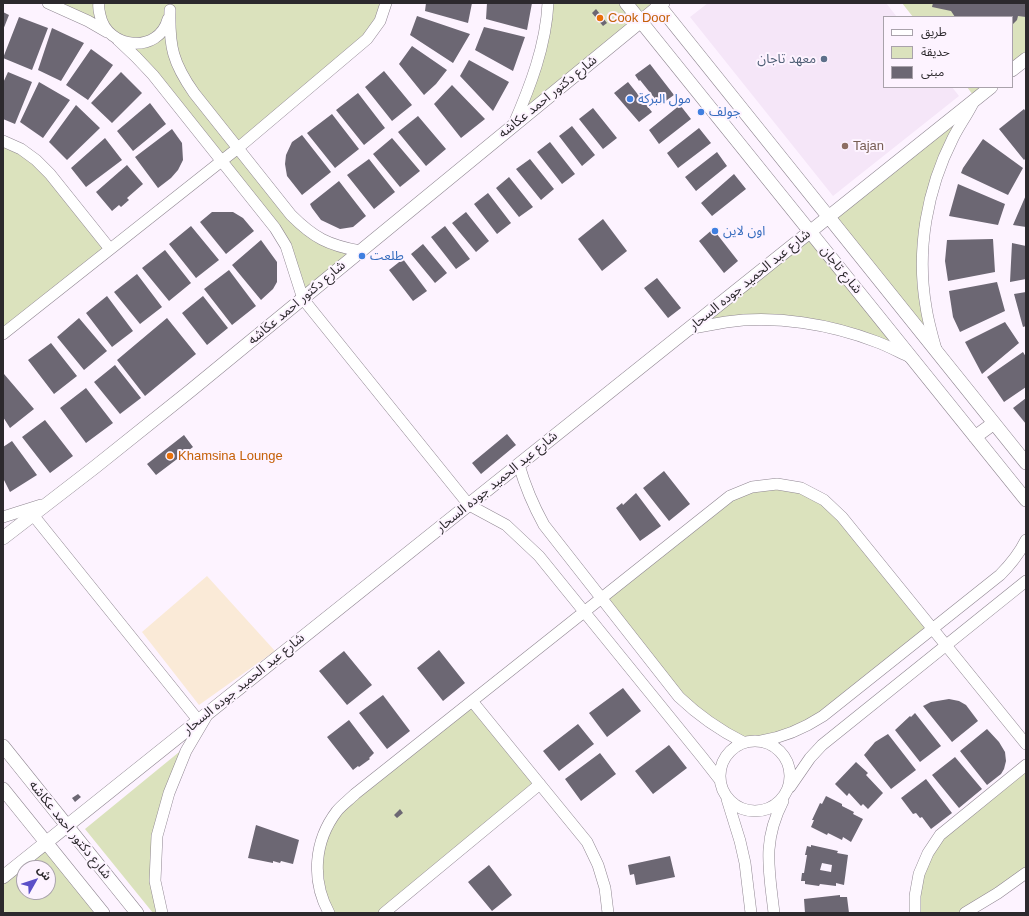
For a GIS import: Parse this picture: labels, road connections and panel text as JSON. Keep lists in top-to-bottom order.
{
  "streets": {
    "street": ["شارع دكتور احمد عكاشه", "شارع تاجان", "شارع عبد الحميد جوده السحار"]
  },
  "crossings": [
    ["شارع دكتور احمد عكاشه", "شارع تاجان"],
    ["شارع دكتور احمد عكاشه", "شارع عبد الحميد جوده السحار"],
    ["شارع تاجان", "شارع عبد الحميد جوده السحار"]
  ],
  "places": [
    "Cook Door",
    "معهد تاجان",
    "مول البركة",
    "جولف",
    "Tajan",
    "اون لاين",
    "طلعت",
    "Khamsina Lounge"
  ],
  "legend": ["طريق", "حديقة", "مبنى"],
  "north": "top right"
}
